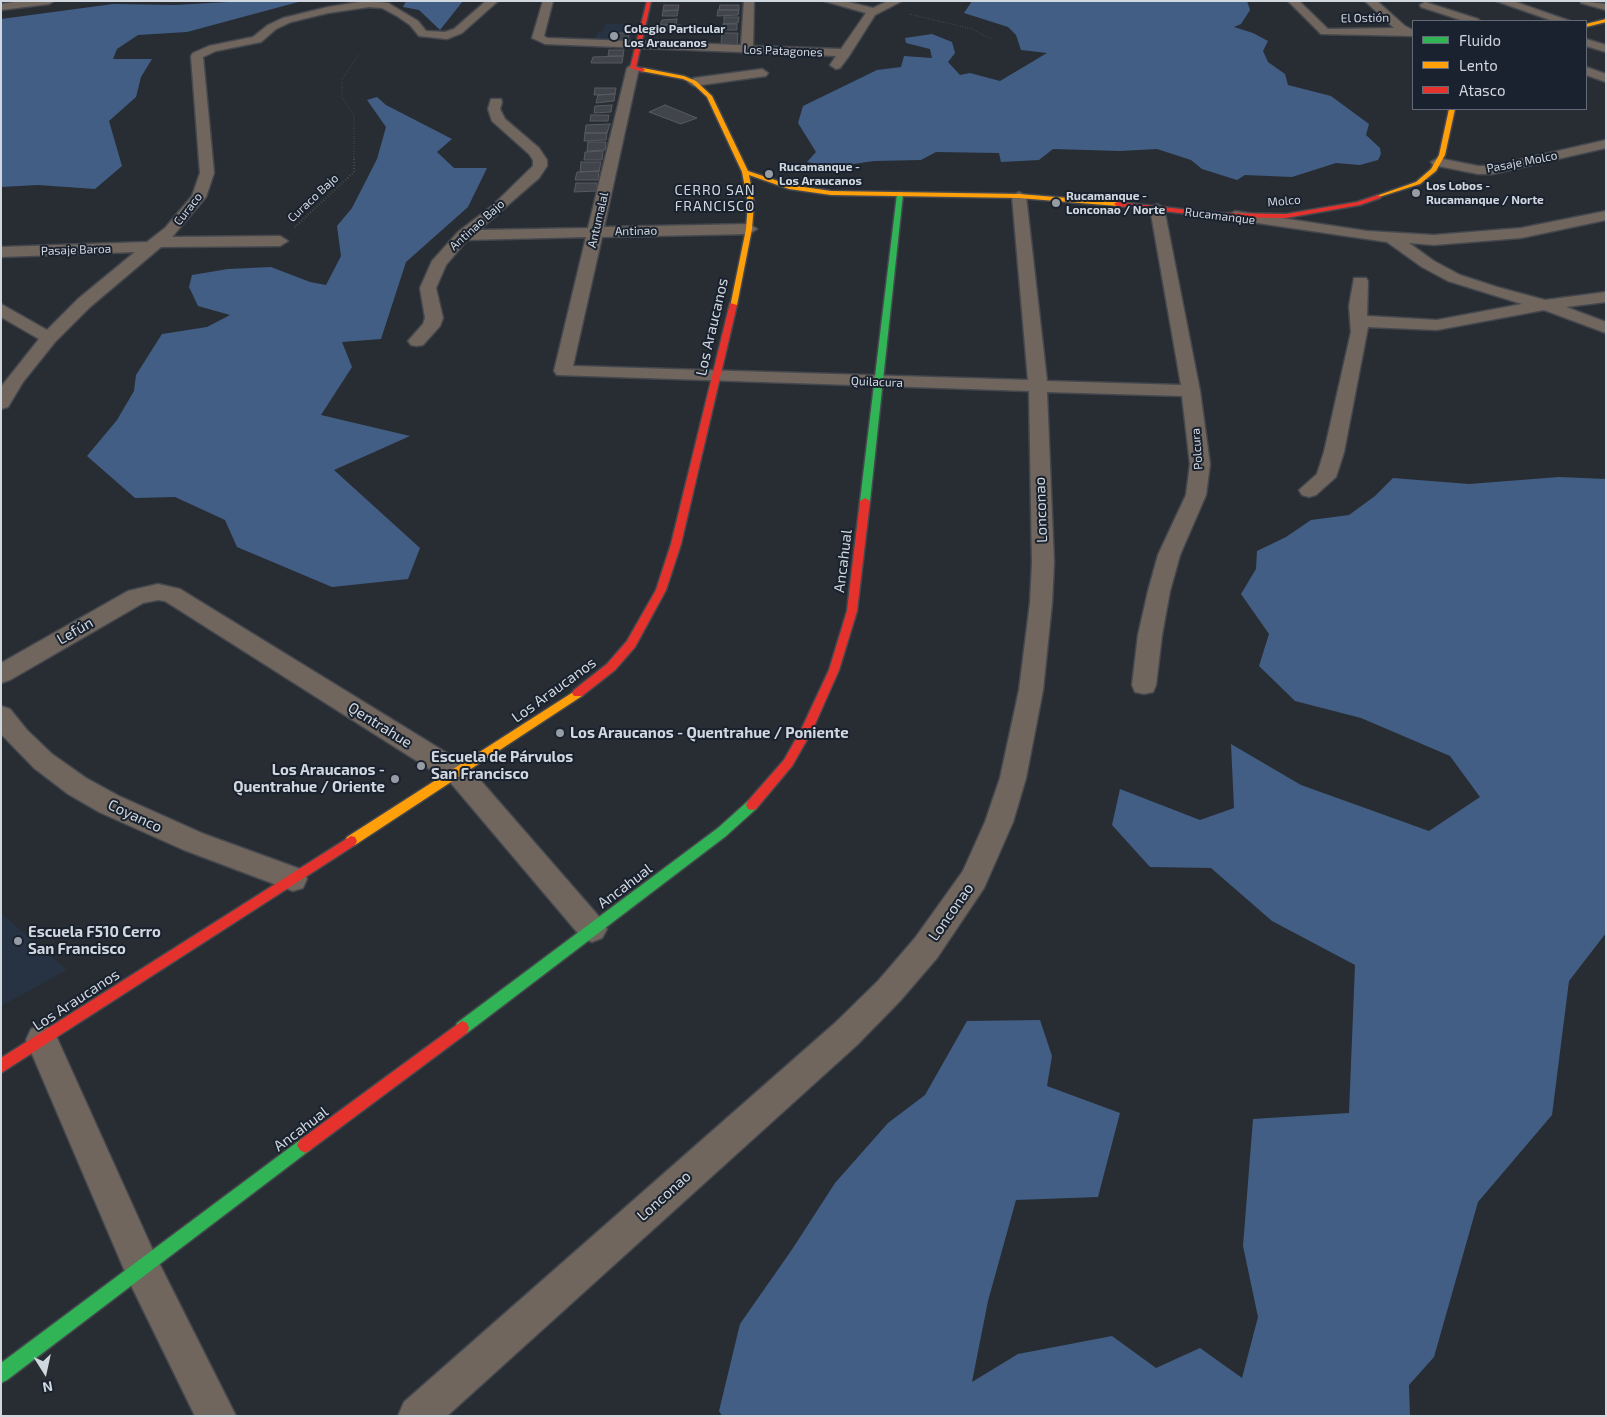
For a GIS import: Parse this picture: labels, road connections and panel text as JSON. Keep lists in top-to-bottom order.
{
  "streets": {
    "street": [
      "El Ostión",
      "Los Patagones",
      "Pasaje Molco",
      "Molco",
      "Curaco",
      "Rucamanque",
      "Antumalal",
      "Antinao Bajo",
      "Antinao",
      "Pasaje Baroa",
      "Los Araucanos",
      "Quilacura",
      "Polcura",
      "Lonconao",
      "Ancahual",
      "Lefún",
      "Qentrahue",
      "Coyanco"
    ],
    "path": ["Curaco Bajo"]
  },
  "crossings": [
    ["Pasaje Molco", "Molco"],
    ["Curaco Bajo", "Pasaje Baroa"],
    ["Molco", "Rucamanque"],
    ["Curaco", "Pasaje Baroa"],
    ["Rucamanque", "Los Araucanos"],
    ["Rucamanque", "Polcura"],
    ["Rucamanque", "Lonconao"],
    ["Rucamanque", "Ancahual"],
    ["Antumalal", "Antinao"],
    ["Antumalal", "Los Araucanos"],
    ["Antumalal", "Quilacura"],
    ["Antinao Bajo", "Antinao"],
    ["Antinao", "Los Araucanos"],
    ["Los Araucanos", "Quilacura"],
    ["Los Araucanos", "Qentrahue"],
    ["Los Araucanos", "Coyanco"],
    ["Quilacura", "Polcura"],
    ["Quilacura", "Lonconao"],
    ["Quilacura", "Ancahual"],
    ["Ancahual", "Qentrahue"],
    ["Lefún", "Qentrahue"]
  ],
  "districts": ["CERRO SAN FRANCISCO"],
  "places": [
    "Colegio Particular Los Araucanos",
    "Rucamanque - Los Araucanos",
    "Los Lobos - Rucamanque / Norte",
    "Rucamanque - Lonconao / Norte",
    "Los Araucanos - Quentrahue / Poniente",
    "Escuela de Párvulos San Francisco",
    "Los Araucanos - Quentrahue / Oriente",
    "Escuela F510 Cerro San Francisco"
  ],
  "legend": ["Fluido", "Lento", "Atasco"],
  "north": "bottom"
}
